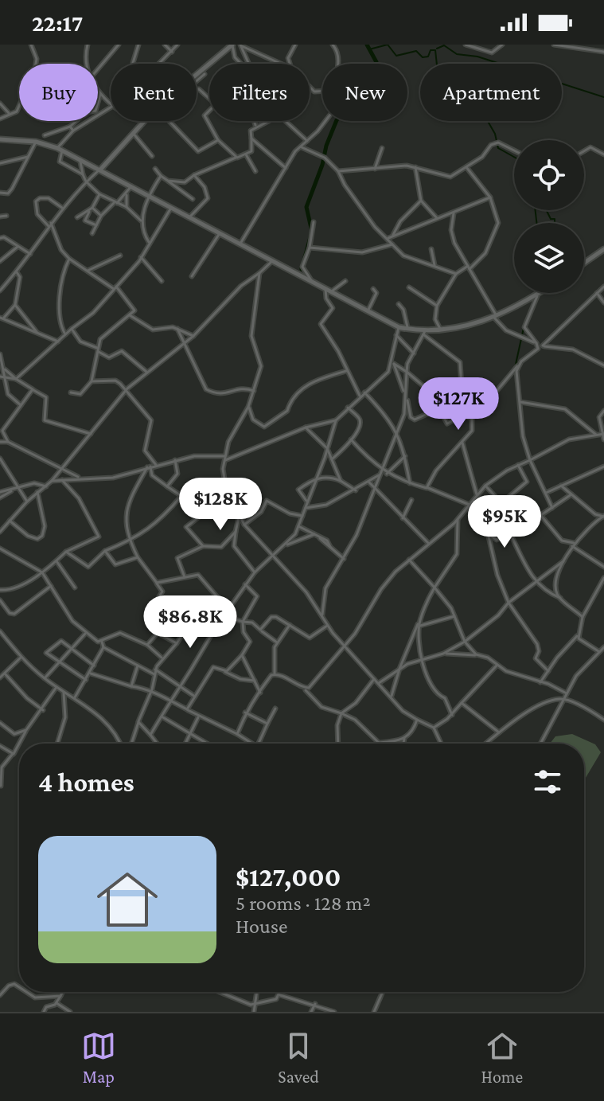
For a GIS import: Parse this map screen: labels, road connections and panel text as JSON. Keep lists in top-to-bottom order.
{
  "page": {
    "status": "22:17",
    "chip": [
      "Buy",
      "Rent",
      "Filters",
      "New",
      "Apartment"
    ],
    "price": [
      "$127K",
      "$128K",
      "$95K",
      "$86.8K"
    ],
    "heading": "4 homes",
    "list": [
      {
        "name": "$127,000",
        "note": "5 rooms · 128 m² · House"
      }
    ],
    "tabs": ["Map", "Saved", "Home"]
  }
}
